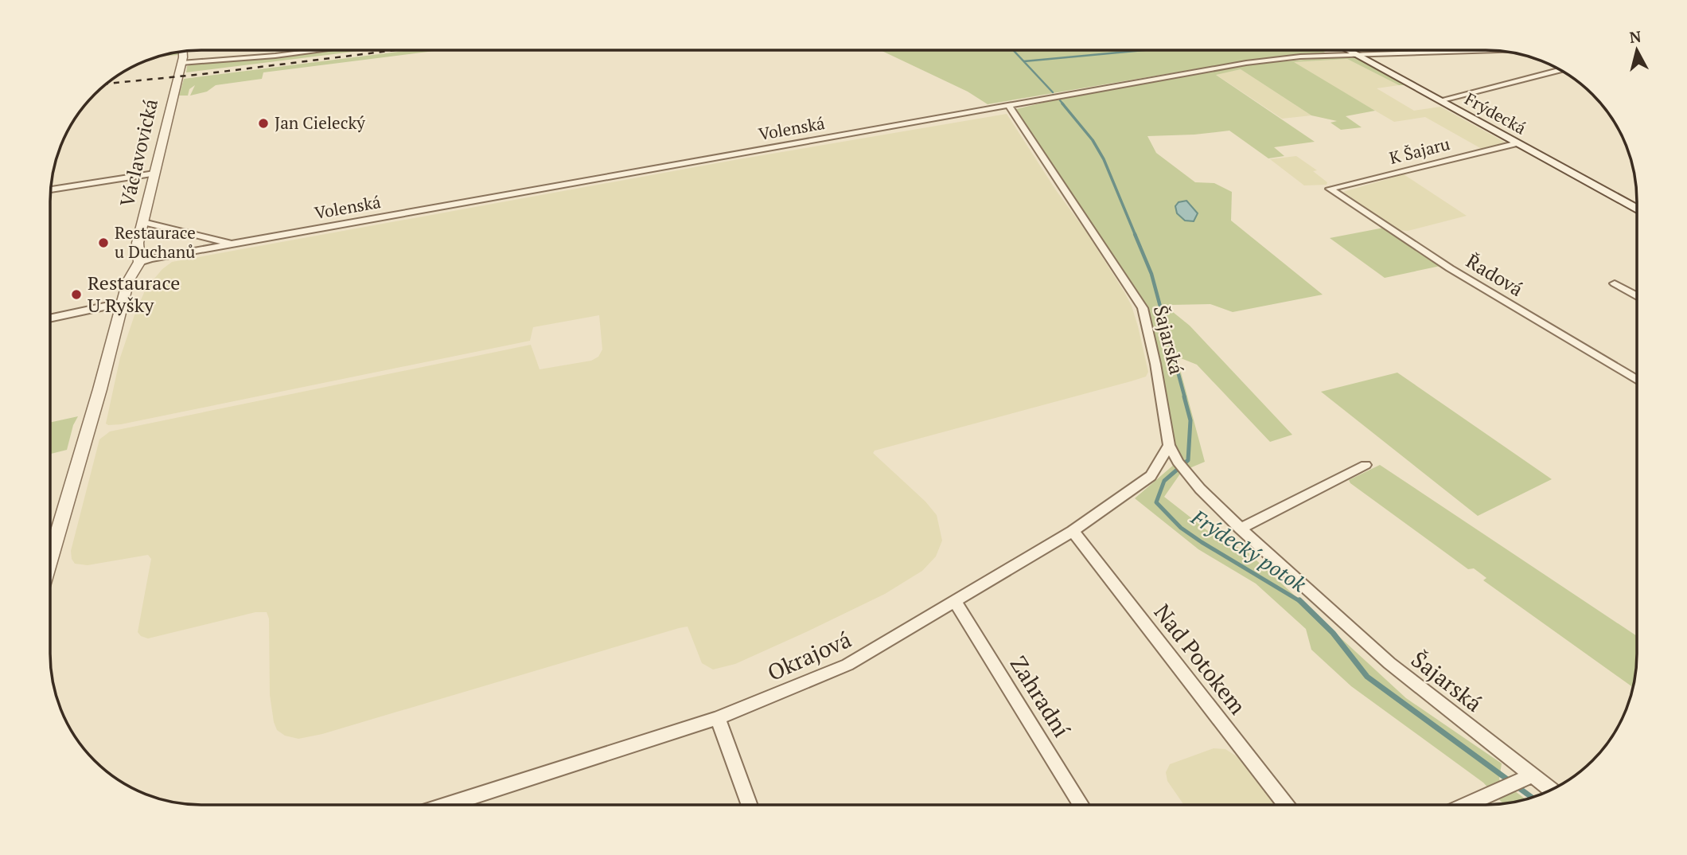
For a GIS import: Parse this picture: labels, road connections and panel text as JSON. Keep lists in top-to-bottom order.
{
  "streets": {
    "main road": ["Frýdecká"],
    "street": [
      "Volenská",
      "K Šajaru",
      "Václavovická",
      "Řadová",
      "Šajarská",
      "Okrajová",
      "Nad Potokem",
      "Zahradní"
    ]
  },
  "crossings": [
    ["Frýdecká", "Volenská"],
    ["Frýdecká", "K Šajaru"],
    ["Volenská", "Václavovická"],
    ["Volenská", "Šajarská"],
    ["K Šajaru", "Řadová"],
    ["Šajarská", "Okrajová"],
    ["Okrajová", "Nad Potokem"],
    ["Okrajová", "Zahradní"]
  ],
  "water": ["Frýdecký potok"],
  "places": ["Jan Cielecký", "Restaurace u Duchanů", "Restaurace U Ryšky"],
  "north": "top"
}
